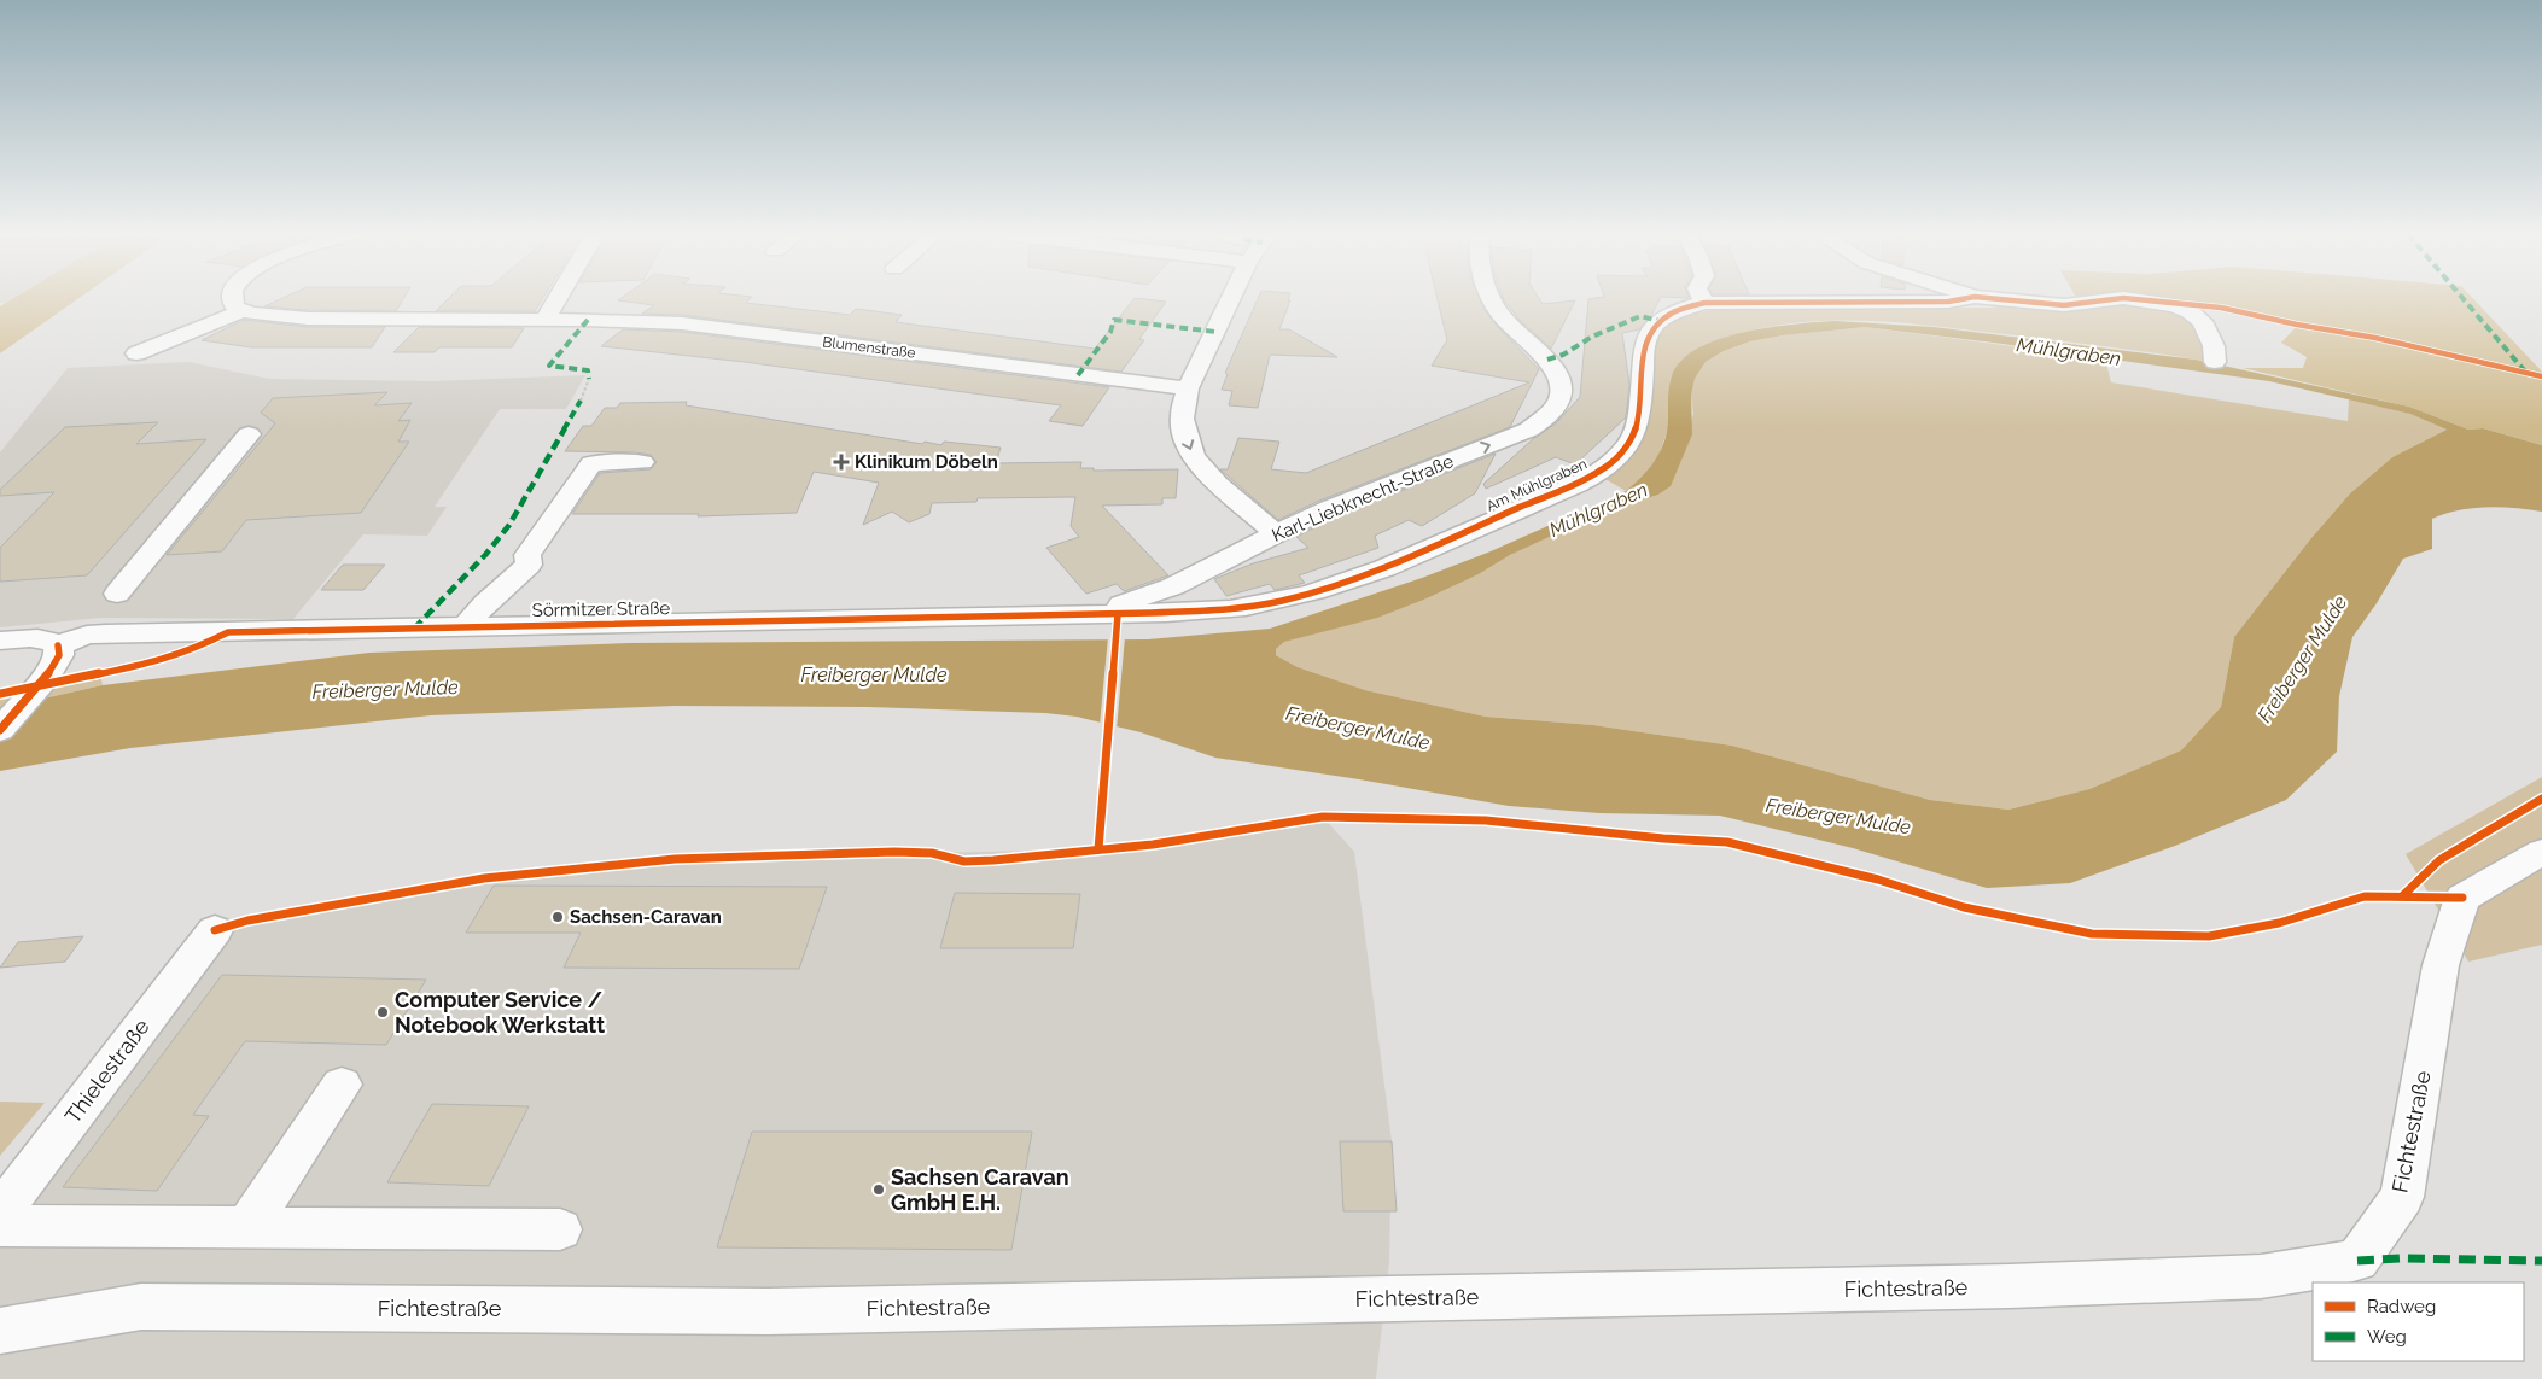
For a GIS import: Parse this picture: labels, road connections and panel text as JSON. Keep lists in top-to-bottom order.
{
  "streets": {
    "street": [
      "Blumenstraße",
      "Am Mühlgraben",
      "Karl-Liebknecht-Straße",
      "Sörmitzer Straße",
      "Thielestraße",
      "Fichtestraße"
    ]
  },
  "crossings": [
    ["Am Mühlgraben", "Karl-Liebknecht-Straße"],
    ["Am Mühlgraben", "Sörmitzer Straße"],
    ["Karl-Liebknecht-Straße", "Sörmitzer Straße"]
  ],
  "water": ["Mühlgraben", "Freiberger Mulde"],
  "places": {
    "health": ["Klinikum Döbeln"],
    "other": ["Sachsen-Caravan", "Computer Service / Notebook Werkstatt", "Sachsen Caravan GmbH E.H."]
  },
  "legend": ["Radweg", "Weg"]
}
